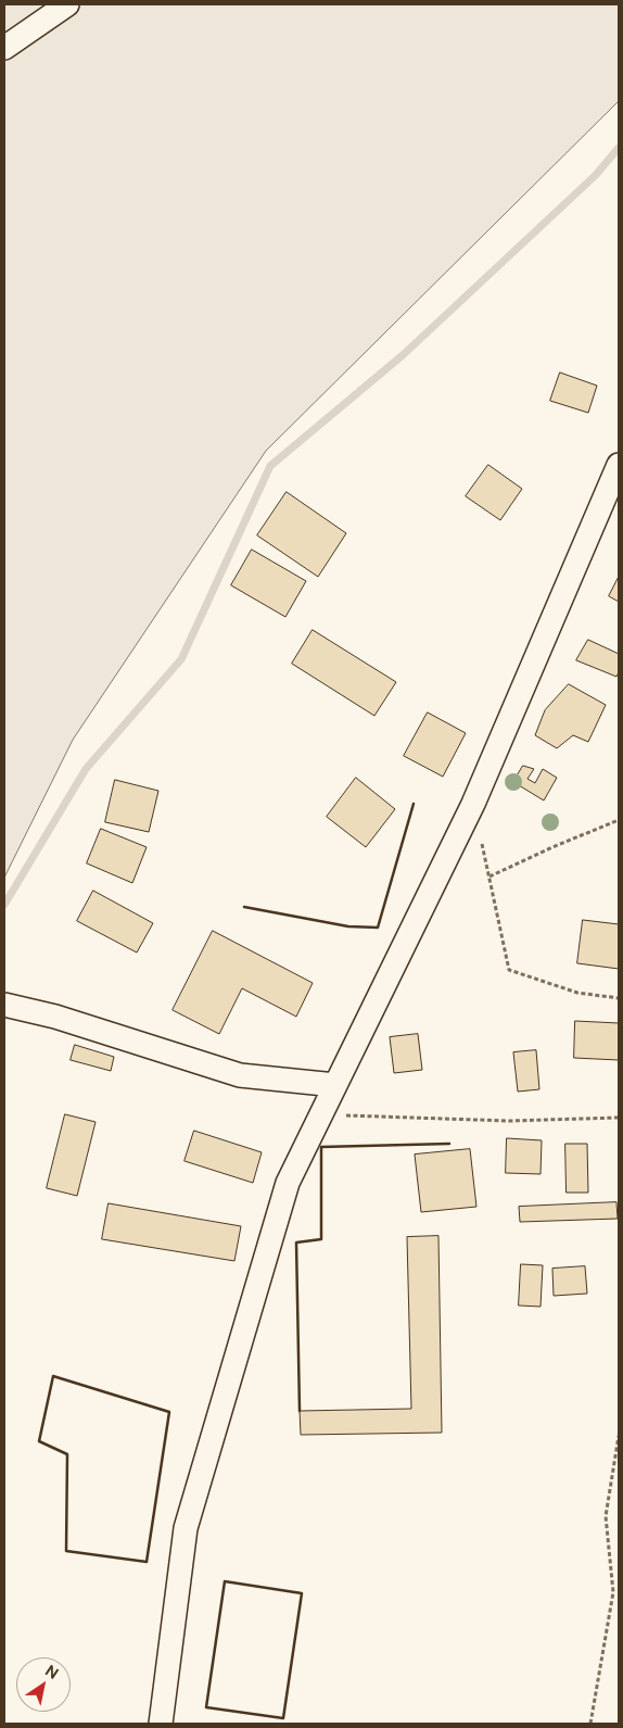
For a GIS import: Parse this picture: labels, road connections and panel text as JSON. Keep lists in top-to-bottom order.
{
  "north": "top right"
}
